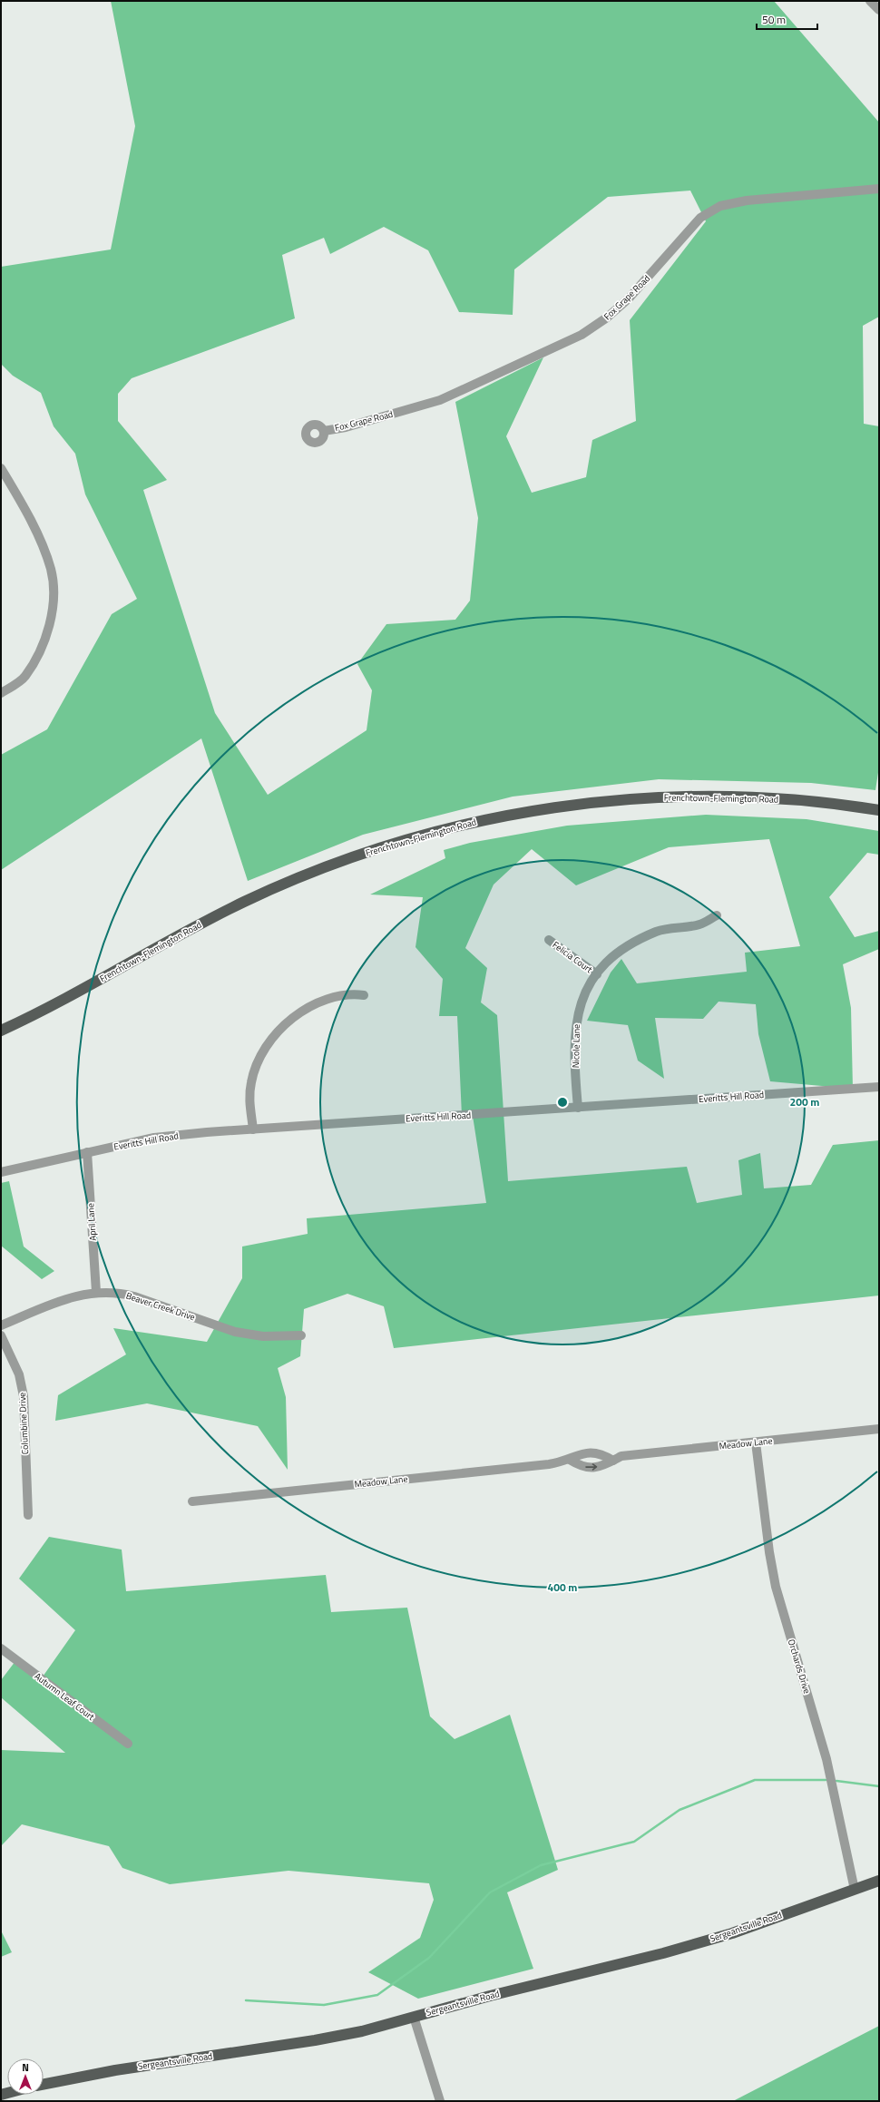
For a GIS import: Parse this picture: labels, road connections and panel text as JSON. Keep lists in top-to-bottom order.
{
  "streets": {
    "main road": ["Frenchtown-Flemington Road", "Sergeantsville Road"],
    "street": [
      "Fox Grape Road",
      "Felicia Court",
      "Nicole Lane",
      "Everitts Hill Road",
      "April Lane",
      "Beaver Creek Drive",
      "Columbine Drive",
      "Meadow Lane",
      "Orchards Drive",
      "Autumn Leaf Court"
    ]
  },
  "crossings": [
    ["Felicia Court", "Nicole Lane"],
    ["Nicole Lane", "Everitts Hill Road"],
    ["Everitts Hill Road", "April Lane"],
    ["April Lane", "Beaver Creek Drive"],
    ["Meadow Lane", "Orchards Drive"],
    ["Orchards Drive", "Sergeantsville Road"]
  ],
  "scale_bar": "50 m",
  "north": "top",
  "rings": ["200 m", "400 m"]
}
